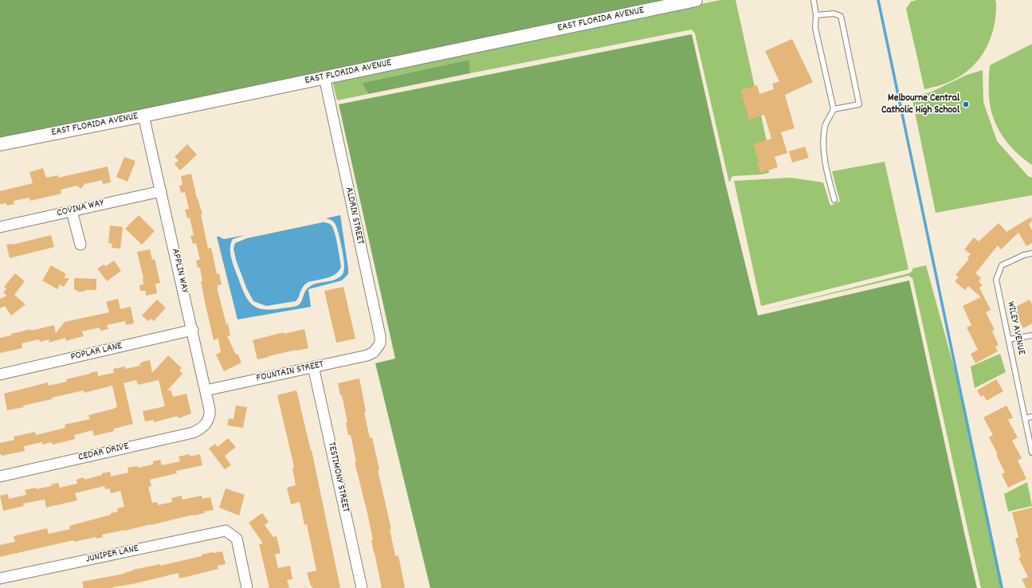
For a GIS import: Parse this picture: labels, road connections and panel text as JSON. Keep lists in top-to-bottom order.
{
  "streets": {
    "street": [
      "EAST FLORIDA AVENUE",
      "COVINA WAY",
      "ALDRIN STREET",
      "APPLIN WAY",
      "POPLAR LANE",
      "FOUNTAIN STREET",
      "CEDAR DRIVE",
      "TESTIMONY STREET",
      "JUNIPER LANE"
    ],
    "lane": ["WILEY AVENUE"]
  },
  "crossings": [
    ["EAST FLORIDA AVENUE", "ALDRIN STREET"],
    ["EAST FLORIDA AVENUE", "APPLIN WAY"],
    ["COVINA WAY", "APPLIN WAY"],
    ["ALDRIN STREET", "FOUNTAIN STREET"],
    ["APPLIN WAY", "POPLAR LANE"],
    ["APPLIN WAY", "FOUNTAIN STREET"],
    ["APPLIN WAY", "CEDAR DRIVE"],
    ["FOUNTAIN STREET", "TESTIMONY STREET"]
  ],
  "places": ["Melbourne Central Catholic High School"]
}
